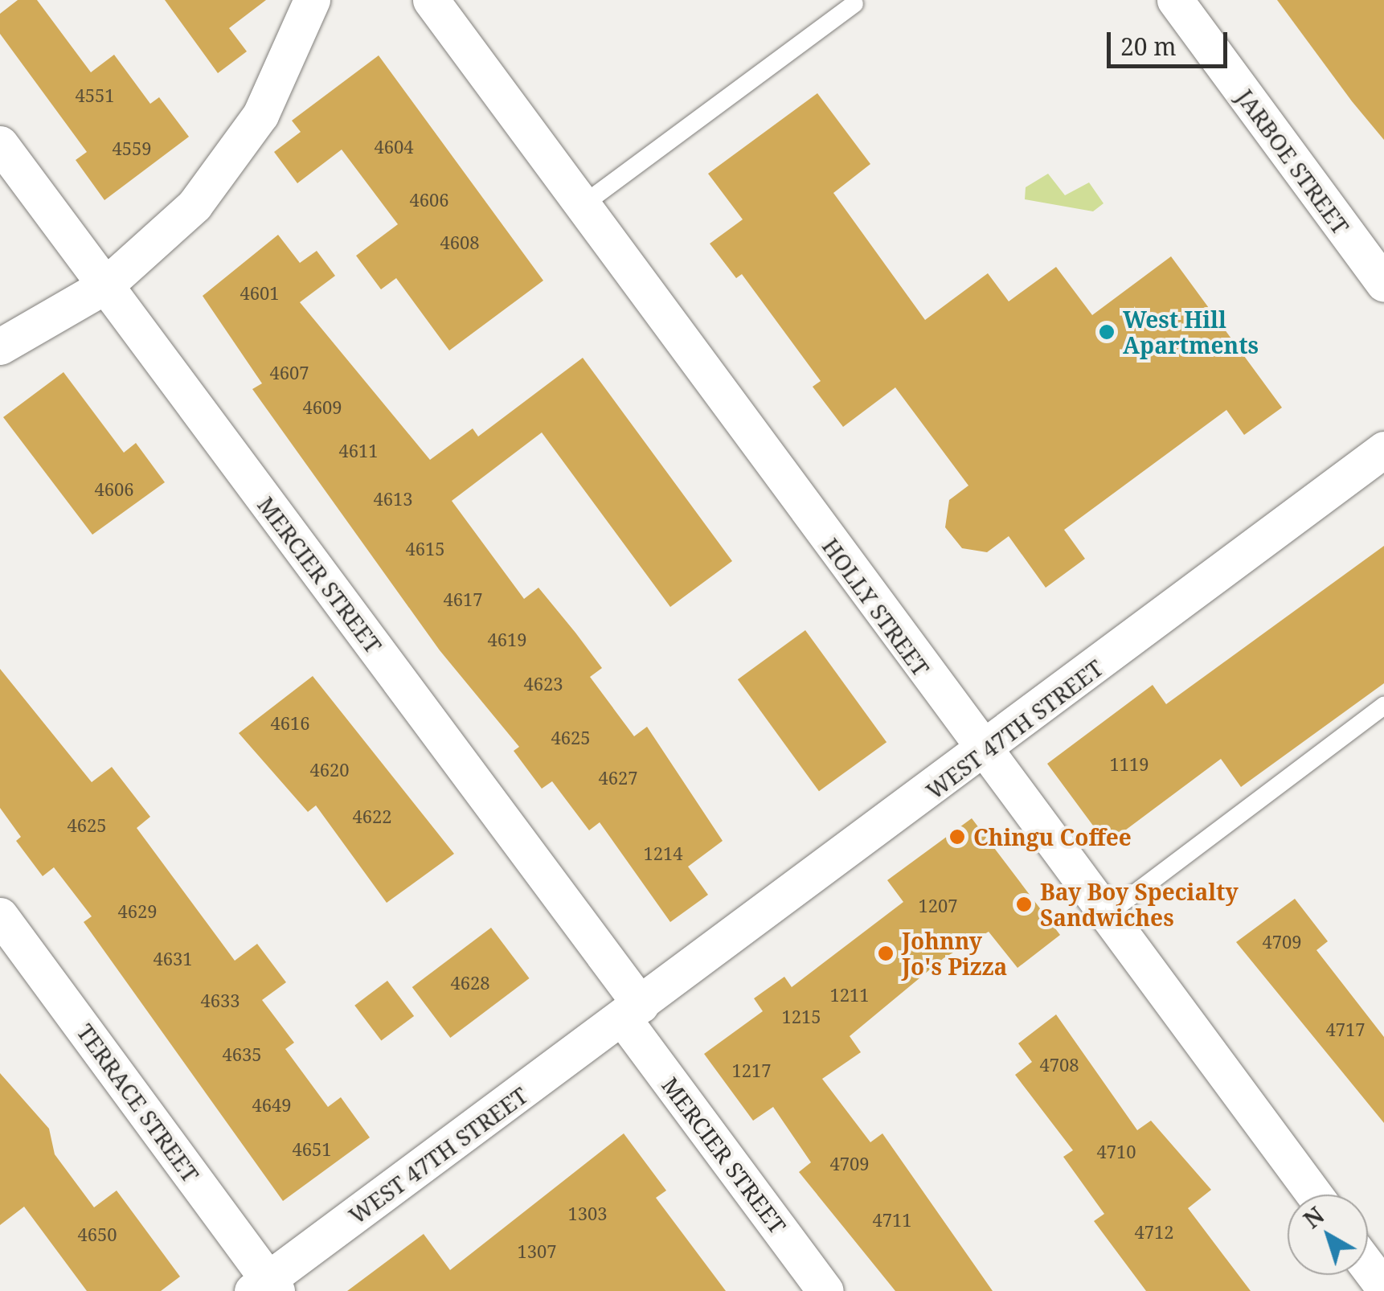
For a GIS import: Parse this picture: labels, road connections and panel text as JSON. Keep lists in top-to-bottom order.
{
  "streets": {
    "street": [
      "JARBOE STREET",
      "MERCIER STREET",
      "HOLLY STREET",
      "WEST 47TH STREET",
      "TERRACE STREET"
    ]
  },
  "crossings": [
    ["MERCIER STREET", "WEST 47TH STREET"],
    ["HOLLY STREET", "WEST 47TH STREET"],
    ["WEST 47TH STREET", "TERRACE STREET"]
  ],
  "places": [
    "West Hill Apartments",
    "Chingu Coffee",
    "Bay Boy Specialty Sandwiches",
    "Johnny Jo's Pizza"
  ],
  "house_numbers": [
    "4551",
    "4604",
    "4559",
    "4606",
    "4608",
    "4601",
    "4607",
    "4609",
    "4611",
    "4606",
    "4613",
    "4615",
    "4617",
    "4619",
    "4623",
    "4616",
    "4625",
    "1119",
    "4620",
    "4627",
    "4622",
    "4625",
    "1214",
    "1207",
    "4629",
    "4709",
    "4631",
    "4628",
    "1211",
    "4633",
    "1215",
    "4717",
    "4635",
    "4708",
    "1217",
    "4649",
    "4651",
    "4710",
    "4709",
    "1303",
    "4711",
    "4712",
    "4650",
    "1307"
  ],
  "scale_bar": "20 m",
  "north": "top left"
}
